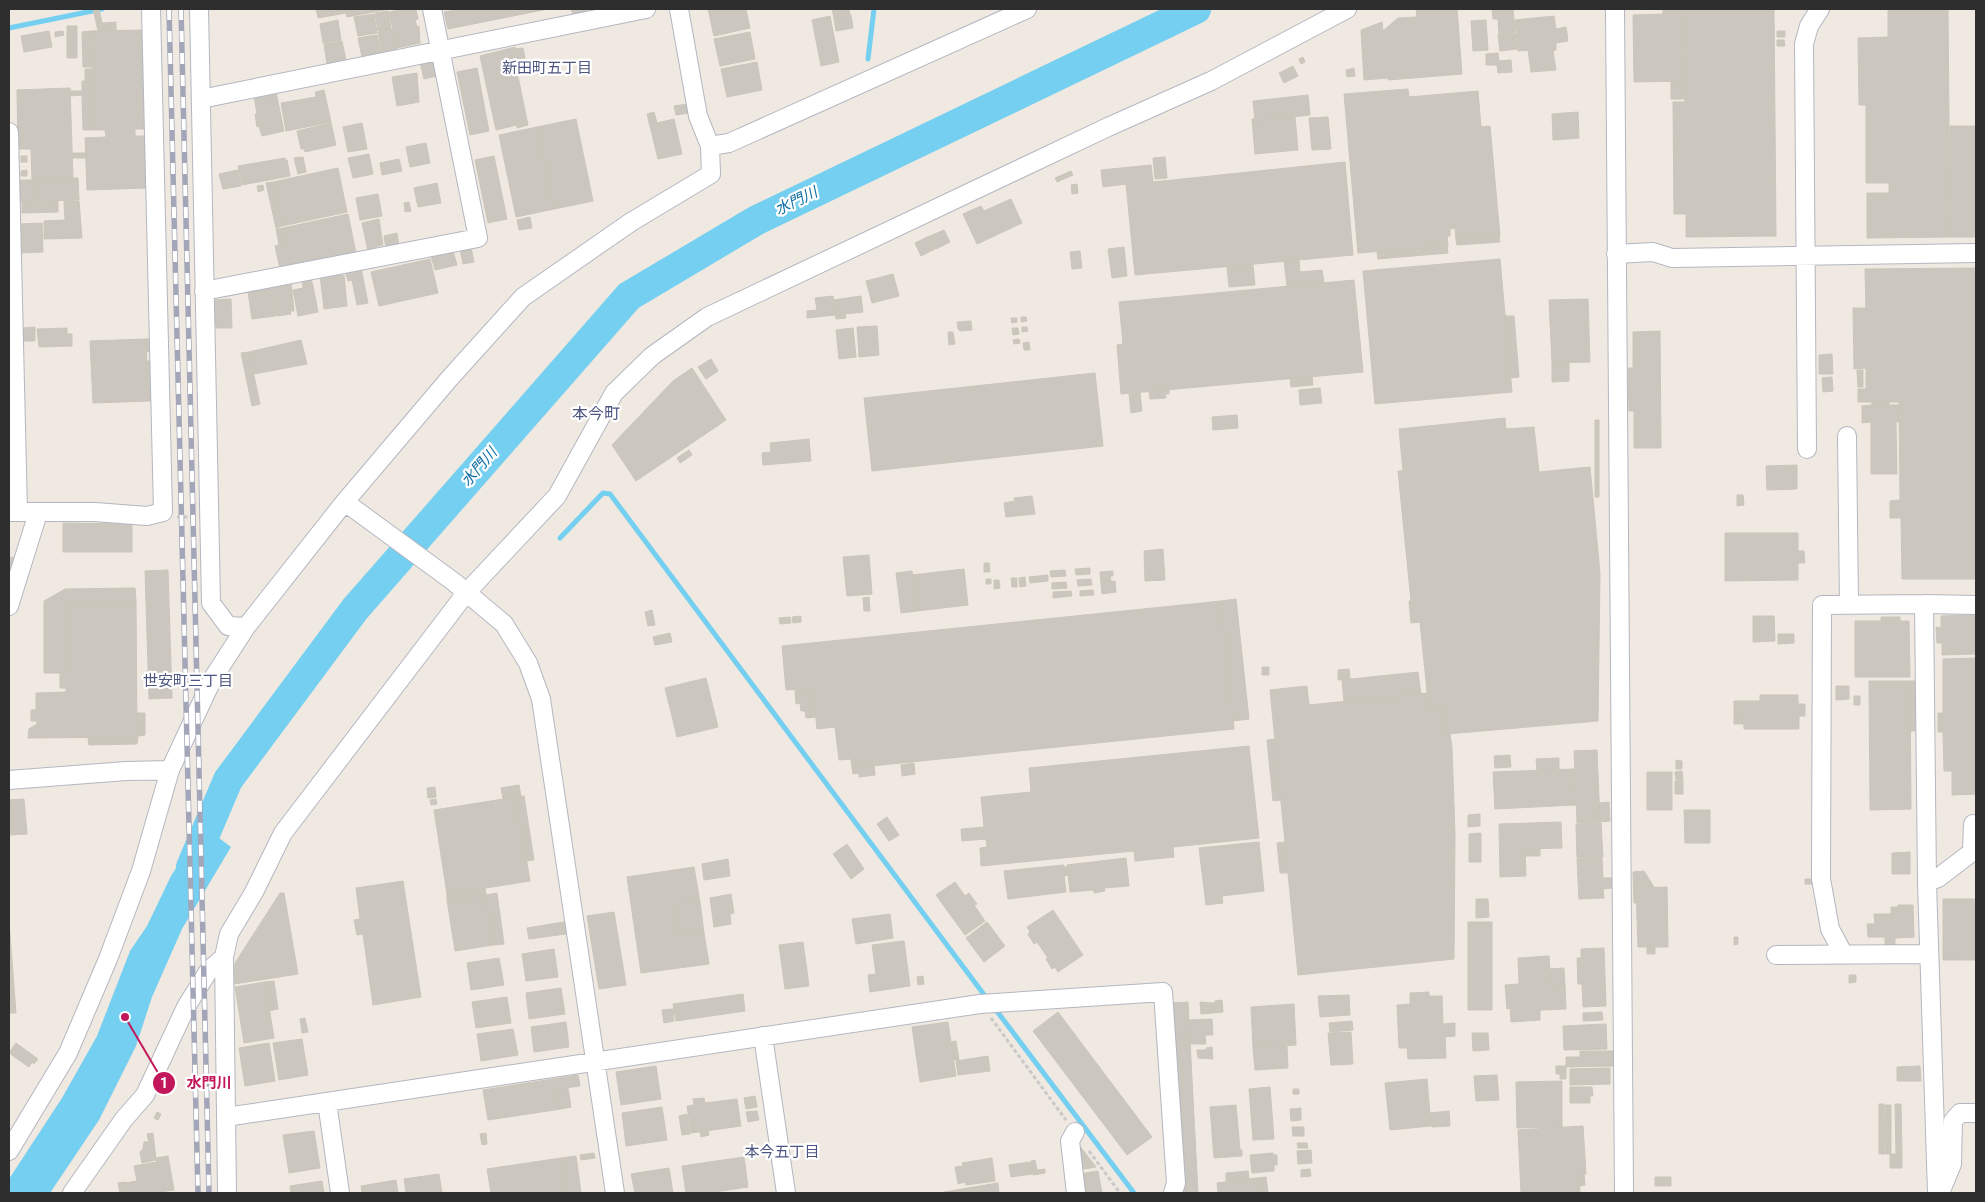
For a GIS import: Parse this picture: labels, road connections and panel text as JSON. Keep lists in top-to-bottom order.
{
  "districts": [
    "新田町五丁目",
    "本今町",
    "世安町三丁目",
    "本今五丁目"
  ],
  "water": ["水門川"],
  "places": ["水門川"]
}
